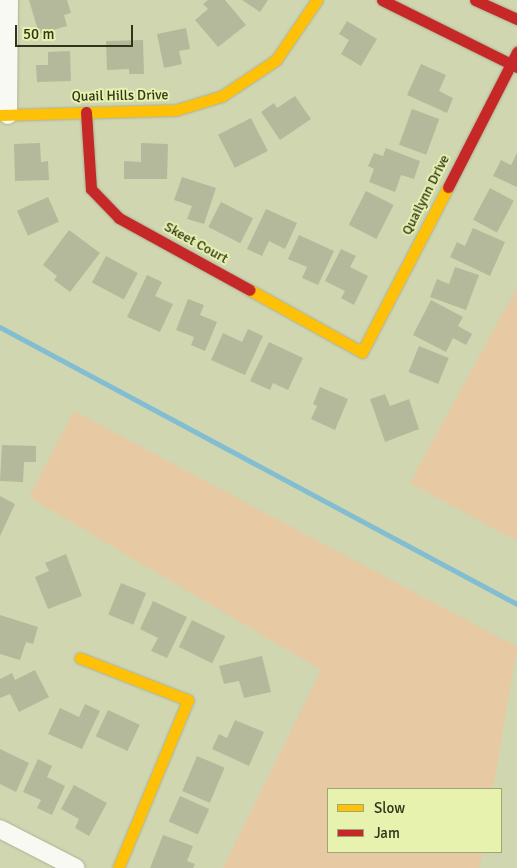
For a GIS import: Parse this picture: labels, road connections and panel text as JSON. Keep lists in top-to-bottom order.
{
  "streets": {
    "street": ["Quail Hills Drive", "Quailynn Drive", "Skeet Court"]
  },
  "crossings": [
    ["Quail Hills Drive", "Skeet Court"],
    ["Quailynn Drive", "Skeet Court"]
  ],
  "legend": ["Slow", "Jam"],
  "scale_bar": "50 m"
}
